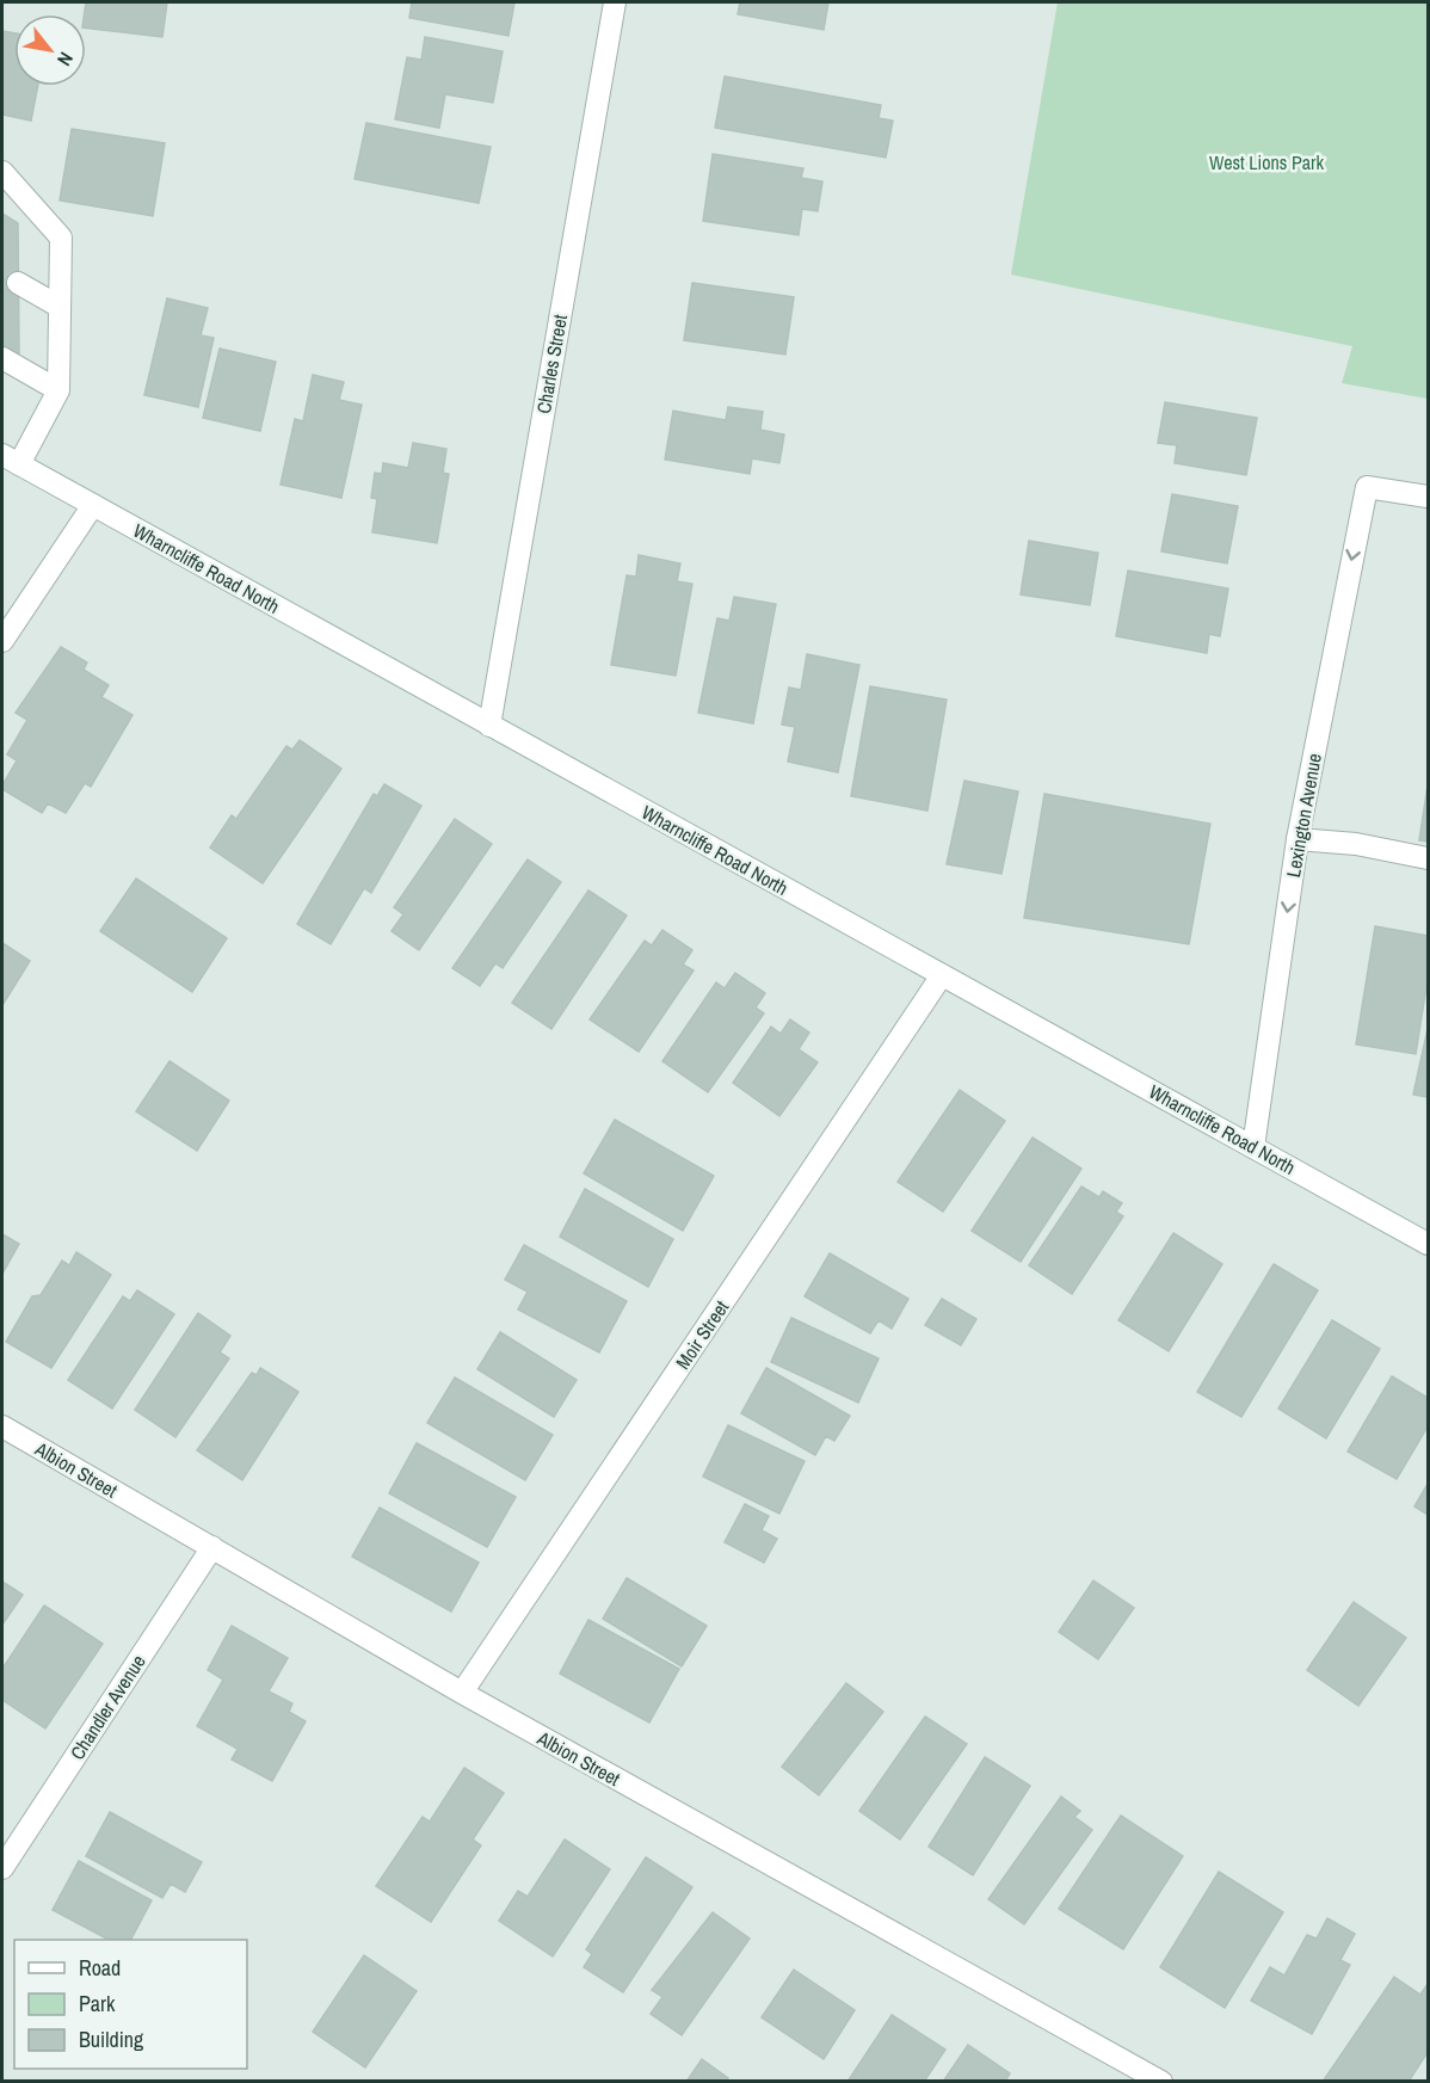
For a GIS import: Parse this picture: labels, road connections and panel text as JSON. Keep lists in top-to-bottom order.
{
  "streets": {
    "street": [
      "Charles Street",
      "Wharncliffe Road North",
      "Lexington Avenue",
      "Moir Street",
      "Albion Street",
      "Chandler Avenue"
    ]
  },
  "crossings": [
    ["Charles Street", "Wharncliffe Road North"],
    ["Wharncliffe Road North", "Lexington Avenue"],
    ["Wharncliffe Road North", "Moir Street"],
    ["Moir Street", "Albion Street"],
    ["Albion Street", "Chandler Avenue"]
  ],
  "one_way": ["Lexington Avenue"],
  "parks": ["West Lions Park"],
  "legend": ["Road", "Park", "Building"],
  "north": "bottom right"
}
